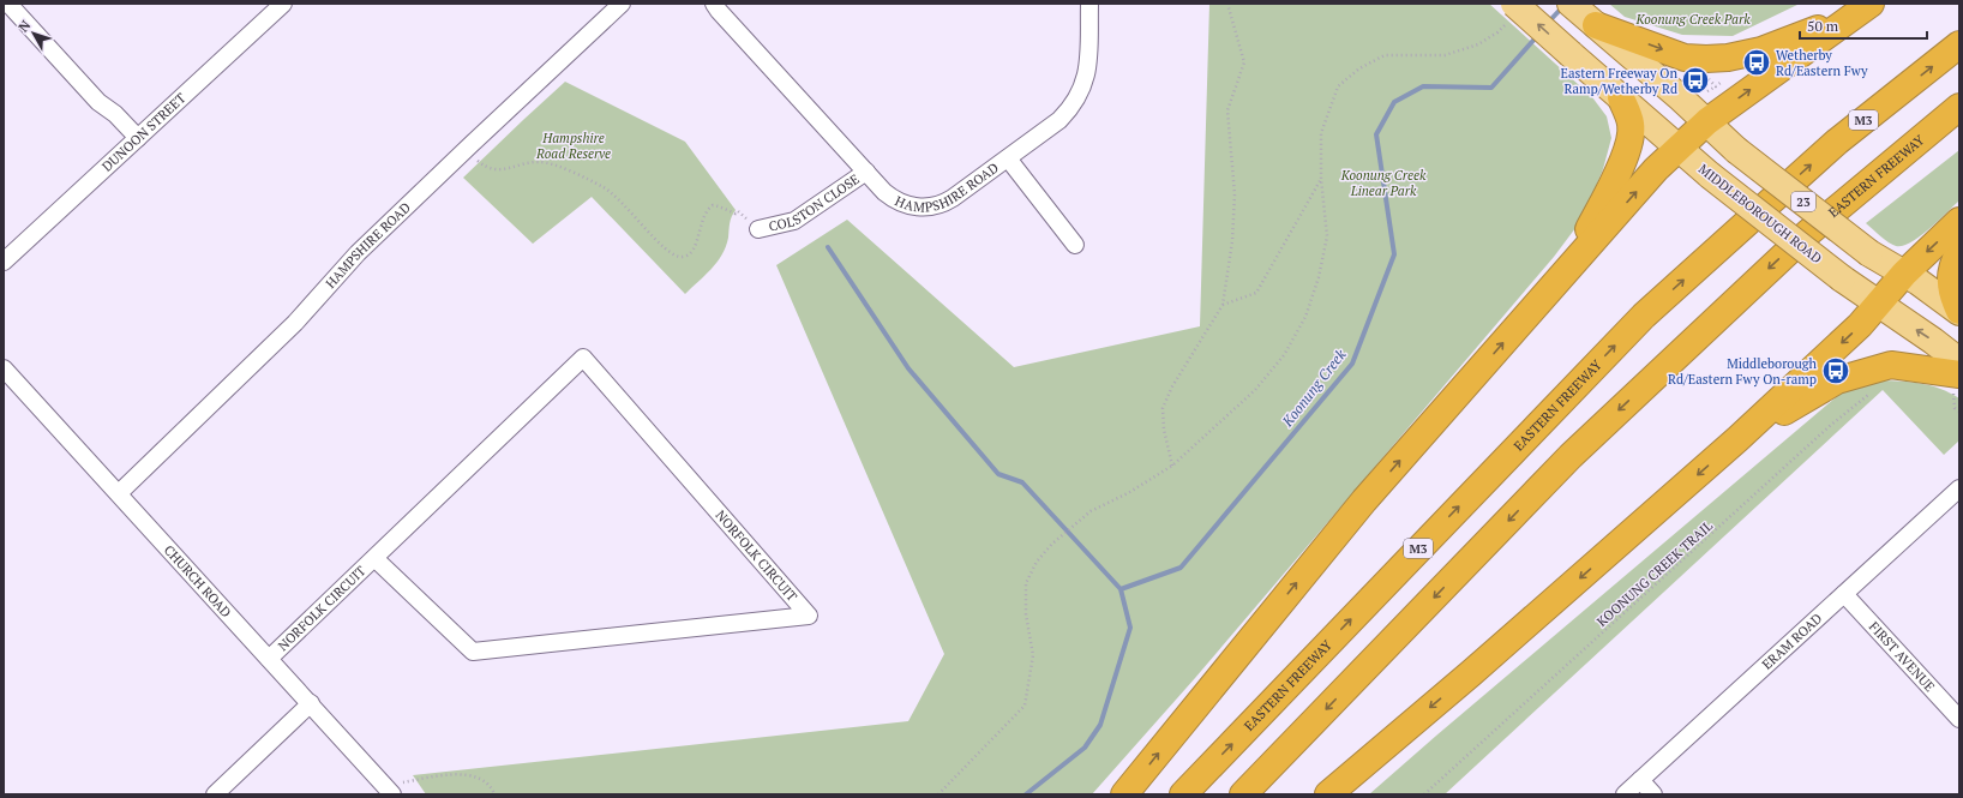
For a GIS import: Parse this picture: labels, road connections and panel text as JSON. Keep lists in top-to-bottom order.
{
  "streets": {
    "highway": ["M3", "EASTERN FREEWAY"],
    "main road": ["23", "MIDDLEBOROUGH ROAD"],
    "street": [
      "DUNOON STREET",
      "HAMPSHIRE ROAD",
      "COLSTON CLOSE",
      "NORFOLK CIRCUIT",
      "CHURCH ROAD",
      "ERAM ROAD",
      "FIRST AVENUE"
    ],
    "path": ["KOONUNG CREEK TRAIL"]
  },
  "crossings": [
    ["HAMPSHIRE ROAD", "COLSTON CLOSE"],
    ["HAMPSHIRE ROAD", "CHURCH ROAD"],
    ["NORFOLK CIRCUIT", "CHURCH ROAD"],
    ["ERAM ROAD", "FIRST AVENUE"]
  ],
  "water": ["Koonung Creek"],
  "parks": ["Koonung Creek Park", "Hampshire Road Reserve", "Koonung Creek Linear Park"],
  "places": {
    "bus stop": ["Wetherby Rd/Eastern Fwy", "Eastern Freeway On Ramp/Wetherby Rd", "Middleborough Rd/Eastern Fwy On-ramp"]
  },
  "scale_bar": "50 m",
  "north": "top left"
}
